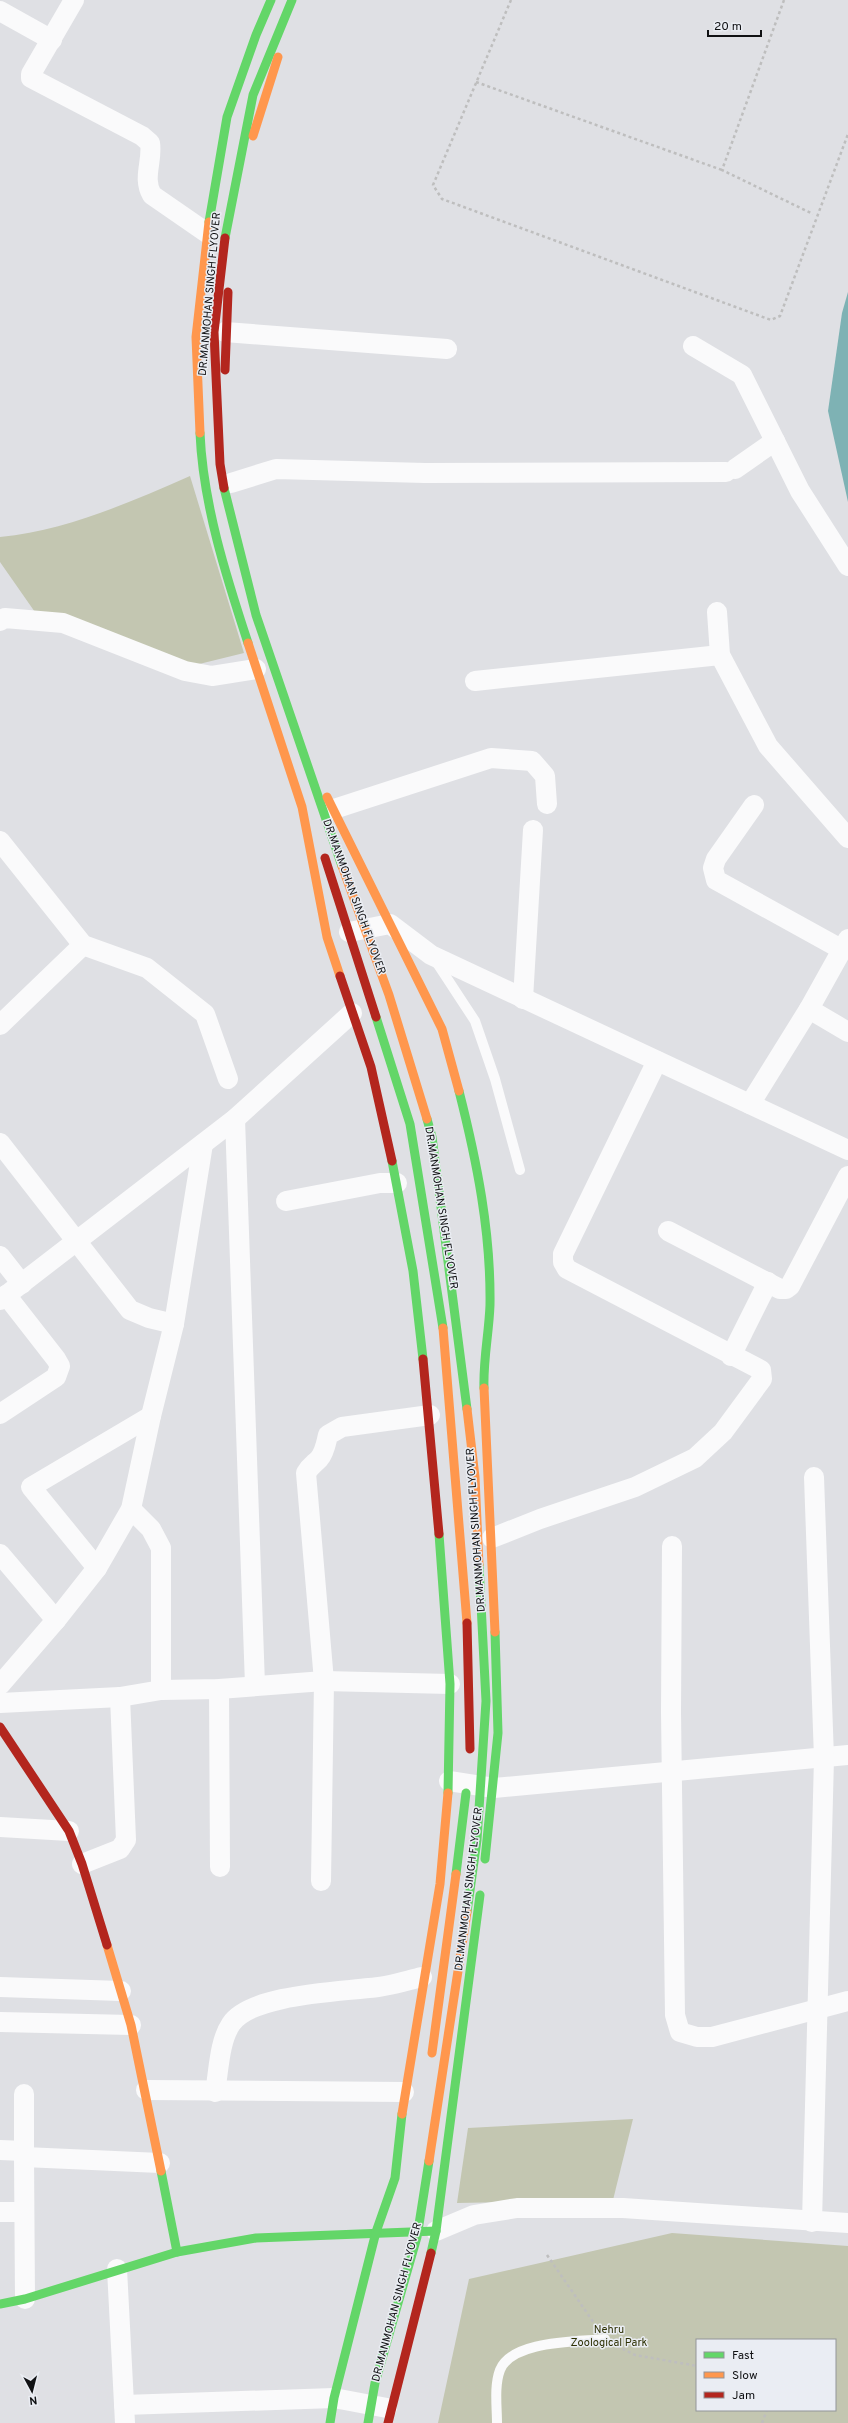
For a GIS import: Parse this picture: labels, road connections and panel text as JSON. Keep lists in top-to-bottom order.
{
  "streets": {
    "main road": ["DR.MANMOHAN SINGH FLYOVER"]
  },
  "parks": ["Nehru Zoological Park"],
  "legend": ["Fast", "Slow", "Jam"],
  "scale_bar": "20 m",
  "north": "bottom"
}
